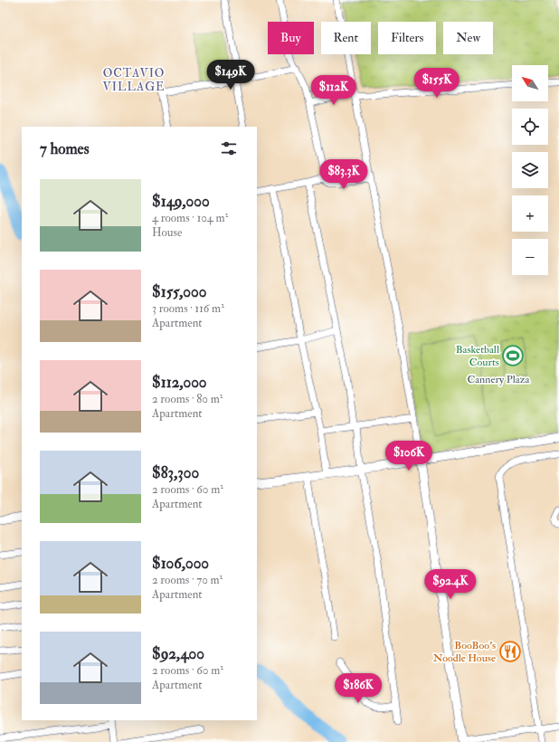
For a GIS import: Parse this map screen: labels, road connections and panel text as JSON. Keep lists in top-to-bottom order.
{
  "districts": ["OCTAVIO VILLAGE"],
  "parks": ["Cannery Plaza"],
  "places": {
    "sports": ["Basketball Courts"],
    "restaurant": ["BooBoo's Noodle House"]
  },
  "north": "top left",
  "page": {
    "chip": [
      "Buy",
      "Rent",
      "Filters",
      "New"
    ],
    "price": [
      "$149K",
      "$155K",
      "$112K",
      "$83.3K",
      "$106K",
      "$92.4K",
      "$186K"
    ],
    "map_buttons": ["+", "−"],
    "heading": "7 homes",
    "list": [
      {
        "name": "$149,000",
        "note": "4 rooms · 104 m² · House"
      },
      {
        "name": "$155,000",
        "note": "3 rooms · 116 m² · Apartment"
      },
      {
        "name": "$112,000",
        "note": "2 rooms · 80 m² · Apartment"
      },
      {
        "name": "$83,300",
        "note": "2 rooms · 60 m² · Apartment"
      },
      {
        "name": "$106,000",
        "note": "2 rooms · 70 m² · Apartment"
      },
      {
        "name": "$92,400",
        "note": "2 rooms · 60 m² · Apartment"
      }
    ]
  }
}
